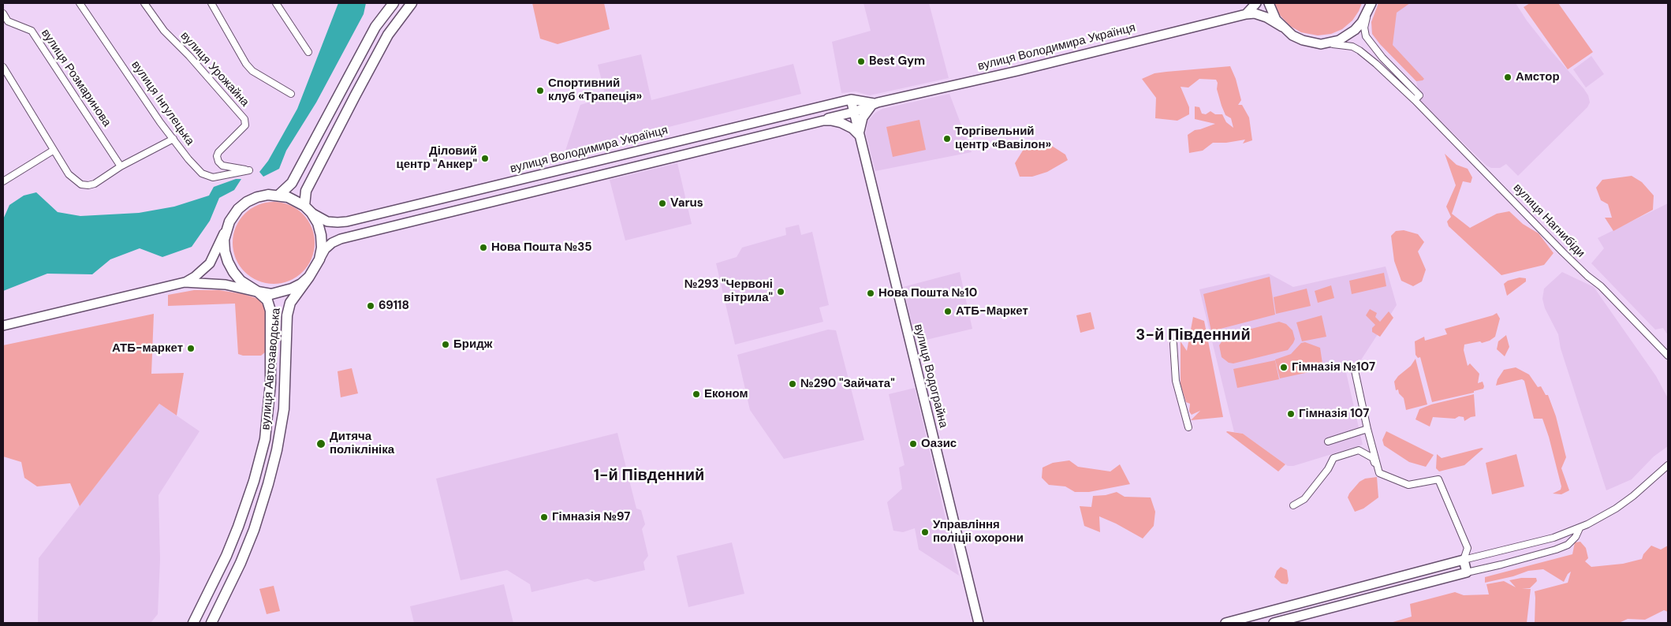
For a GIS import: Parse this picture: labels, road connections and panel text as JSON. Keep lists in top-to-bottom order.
{
  "streets": {
    "main road": ["вулиця Володимира Українця", "вулиця Автозаводська"],
    "street": [
      "вулиця Урожайна",
      "вулиця Розмаринова",
      "вулиця Інгулецька",
      "вулиця Нагнибіди",
      "вулиця Водограйна"
    ]
  },
  "crossings": [
    ["вулиця Володимира Українця", "вулиця Нагнибіди"],
    ["вулиця Володимира Українця", "вулиця Автозаводська"],
    ["вулиця Володимира Українця", "вулиця Водограйна"],
    ["вулиця Урожайна", "вулиця Інгулецька"]
  ],
  "districts": ["3-й Південний", "1-й Південний"],
  "places": [
    "Best Gym",
    "Амстор",
    "Спортивний клуб «Трапеція»",
    "Торгівельний центр «Вавілон»",
    "Діловий центр \"Анкер\"",
    "Varus",
    "Нова Пошта №35",
    "№293 \"Червоні вітрила\"",
    "Нова Пошта №10",
    "69118",
    "АТБ-Маркет",
    "Бридж",
    "АТБ-маркет",
    "Гімназія №107",
    "№290 \"Зайчата\"",
    "Економ",
    "Гімназія 107",
    "Дитяча поліклініка",
    "Оазис",
    "Гімназія №97",
    "Управлiння полiцii охорони"
  ]
}
